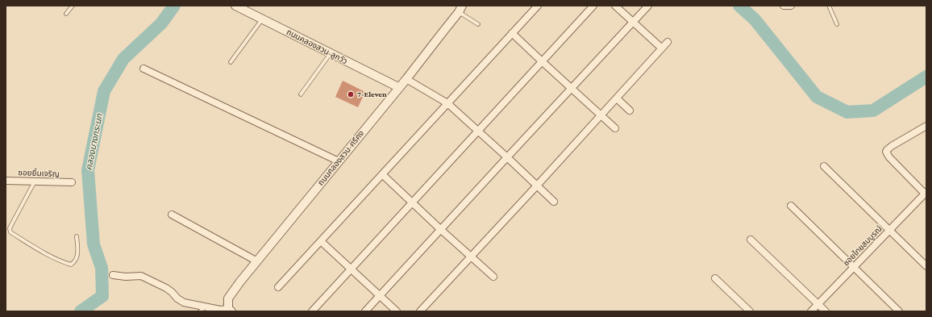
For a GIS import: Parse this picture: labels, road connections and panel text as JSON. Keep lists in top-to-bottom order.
{
  "streets": {
    "street": [
      "ถนนคลองสวน-ลูกวัว",
      "ถนนคลองสวน-ศรีคง",
      "ซอยยิ้มเจริญ",
      "ซอยไทยสมบูรณ์"
    ]
  },
  "crossings": [
    ["ถนนคลองสวน-ลูกวัว", "ถนนคลองสวน-ศรีคง"]
  ],
  "water": ["คลองบางกระนก"],
  "places": ["7-Eleven"]
}
